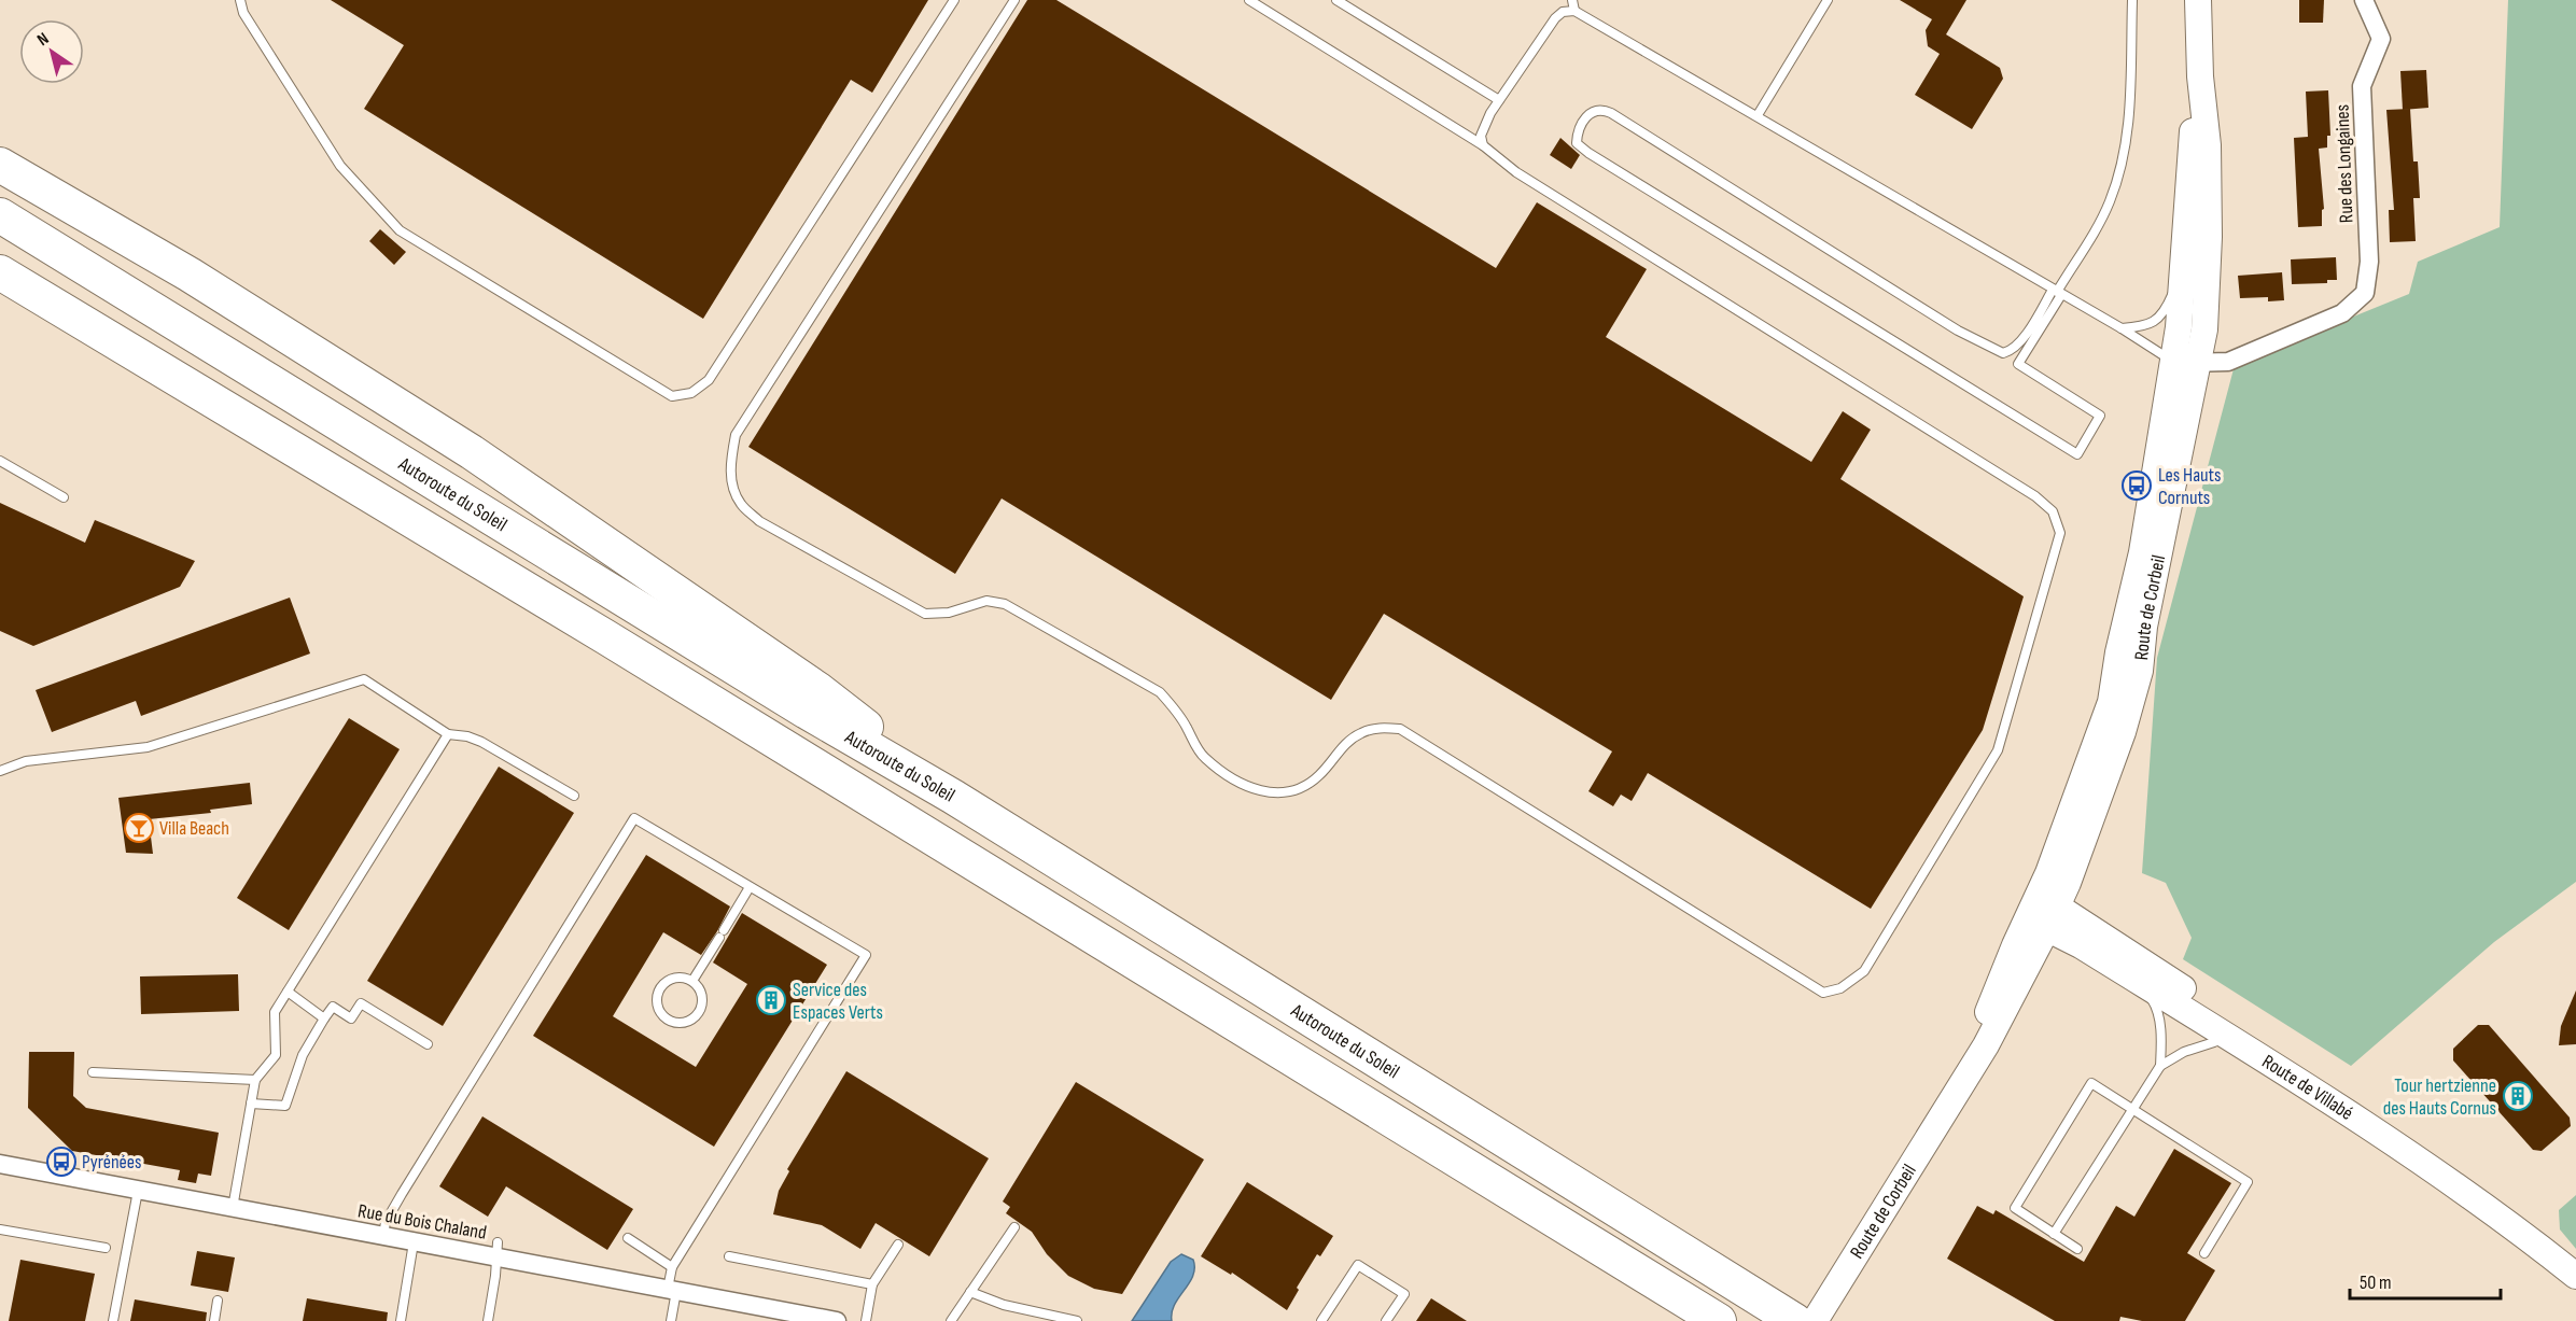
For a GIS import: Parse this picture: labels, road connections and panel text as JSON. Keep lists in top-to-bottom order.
{
  "streets": {
    "highway": ["Autoroute du Soleil"],
    "street": [
      "Rue des Longaines",
      "Route de Corbeil",
      "Route de Villabé",
      "Rue du Bois Chaland"
    ]
  },
  "crossings": [
    ["Rue des Longaines", "Route de Corbeil"],
    ["Route de Corbeil", "Route de Villabé"]
  ],
  "places": {
    "bus stop": ["Les Hauts Cornuts", "Pyrénées"],
    "bar": ["Villa Beach"],
    "building": ["Service des Espaces Verts", "Tour hertzienne des Hauts Cornus"]
  },
  "scale_bar": "50 m",
  "north": "top left"
}
